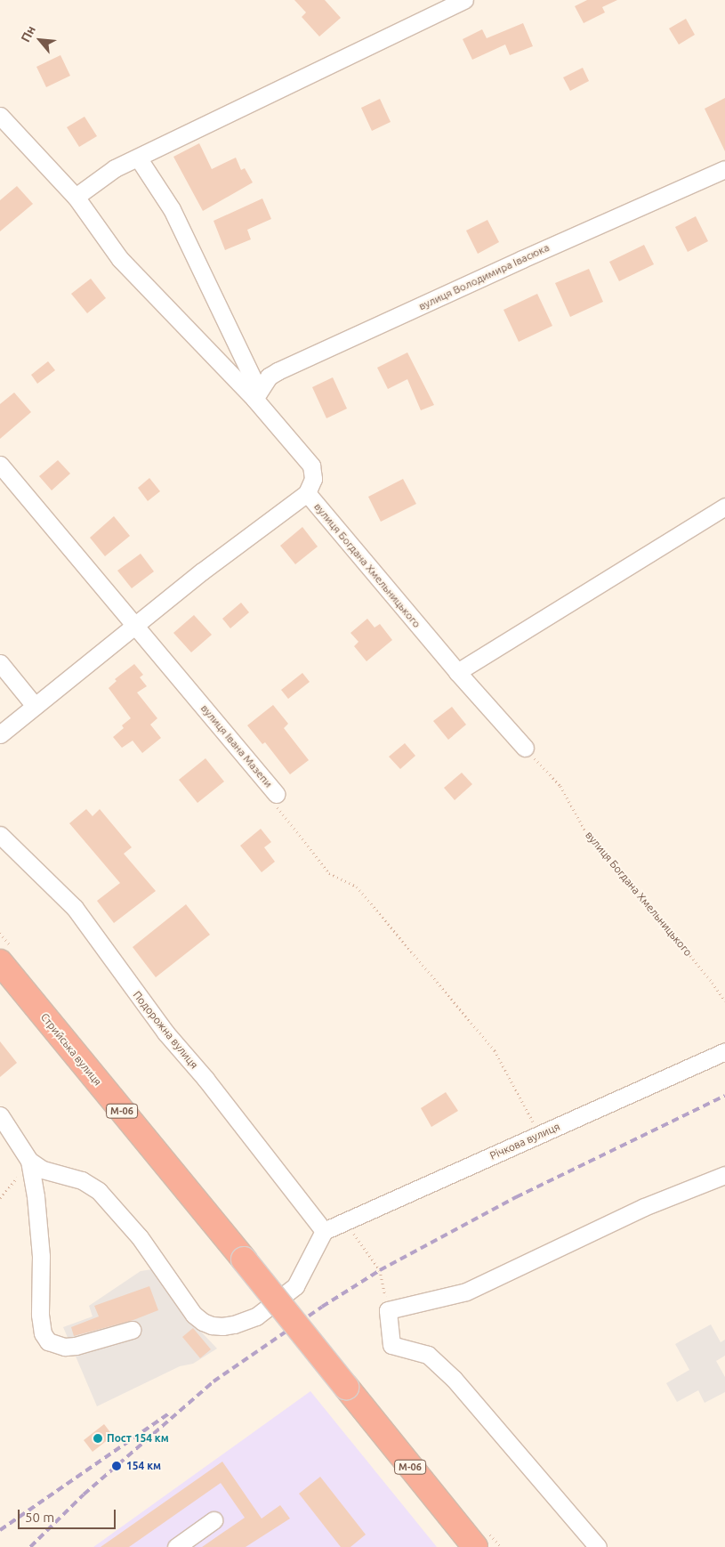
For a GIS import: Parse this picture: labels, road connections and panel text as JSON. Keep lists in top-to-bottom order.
{
  "streets": {
    "highway": ["Стрийська вулиця", "М-06"],
    "street": [
      "вулиця Володимира Івасюка",
      "вулиця Богдана Хмельницького",
      "вулиця Івана Мазепи",
      "Подорожна вулиця",
      "Річкова вулиця"
    ]
  },
  "crossings": [
    ["вулиця Володимира Івасюка", "вулиця Богдана Хмельницького"],
    ["вулиця Івана Мазепи", "Річкова вулиця"],
    ["Подорожна вулиця", "Річкова вулиця"]
  ],
  "places": ["Пост 154 км", "154 км"],
  "scale_bar": "50 m",
  "north": "top left"
}
